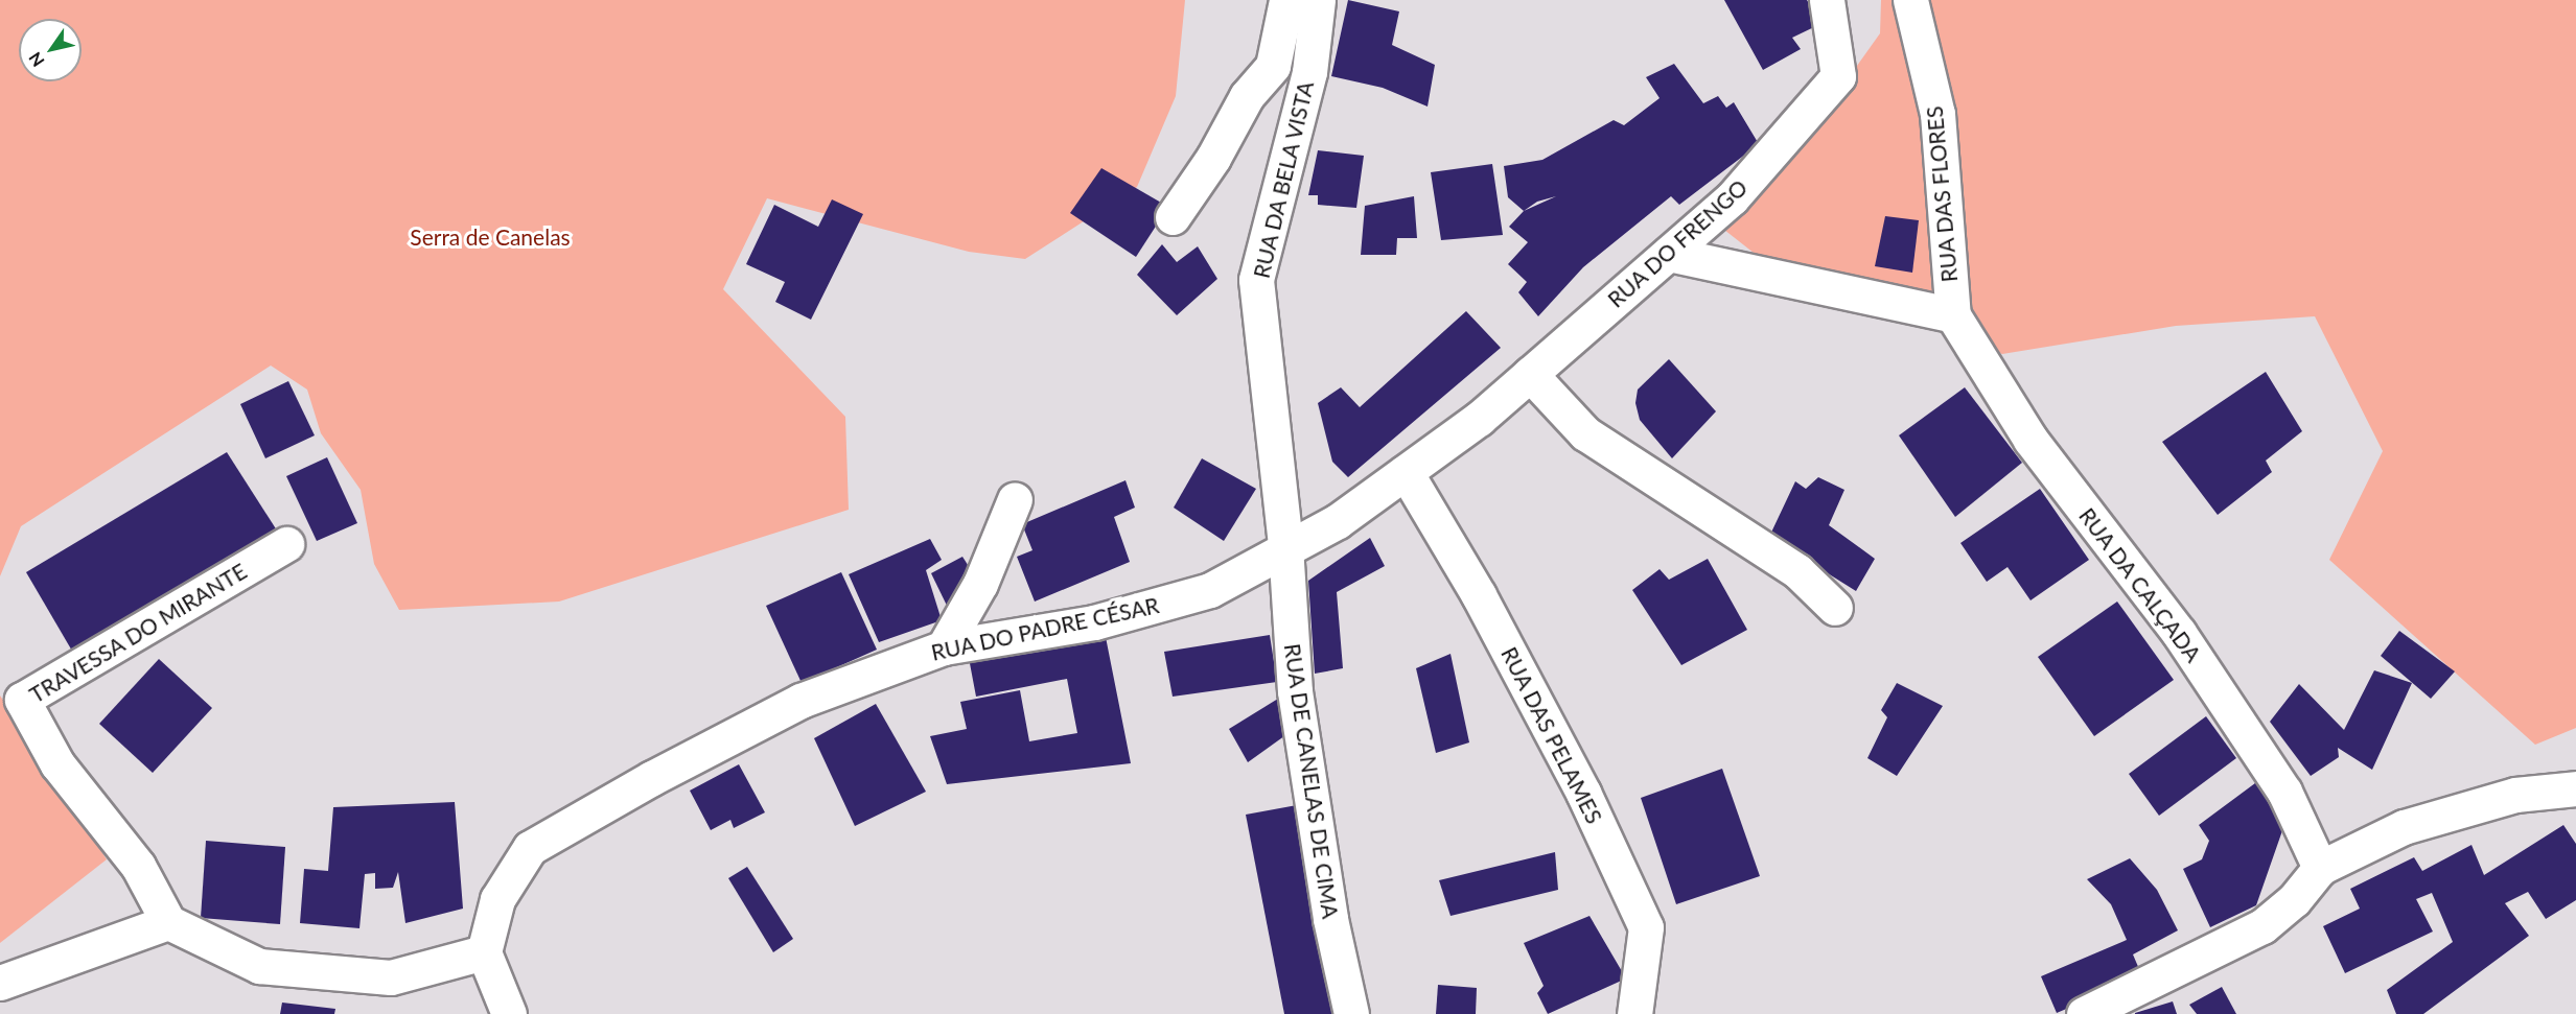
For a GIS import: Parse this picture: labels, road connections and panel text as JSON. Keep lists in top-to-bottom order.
{
  "streets": {
    "street": [
      "RUA DA BELA VISTA",
      "RUA DAS FLORES",
      "RUA DO FRENGO",
      "RUA DA CALÇADA",
      "RUA DO PADRE CÉSAR",
      "TRAVESSA DO MIRANTE",
      "RUA DAS PELAMES",
      "RUA DE CANELAS DE CIMA"
    ]
  },
  "crossings": [
    ["RUA DA BELA VISTA", "RUA DO PADRE CÉSAR"],
    ["RUA DA BELA VISTA", "RUA DE CANELAS DE CIMA"],
    ["RUA DAS FLORES", "RUA DA CALÇADA"],
    ["RUA DO FRENGO", "RUA DO PADRE CÉSAR"],
    ["RUA DO PADRE CÉSAR", "RUA DAS PELAMES"],
    ["RUA DO PADRE CÉSAR", "RUA DE CANELAS DE CIMA"]
  ],
  "parks": ["Serra de Canelas"],
  "north": "bottom left"
}
